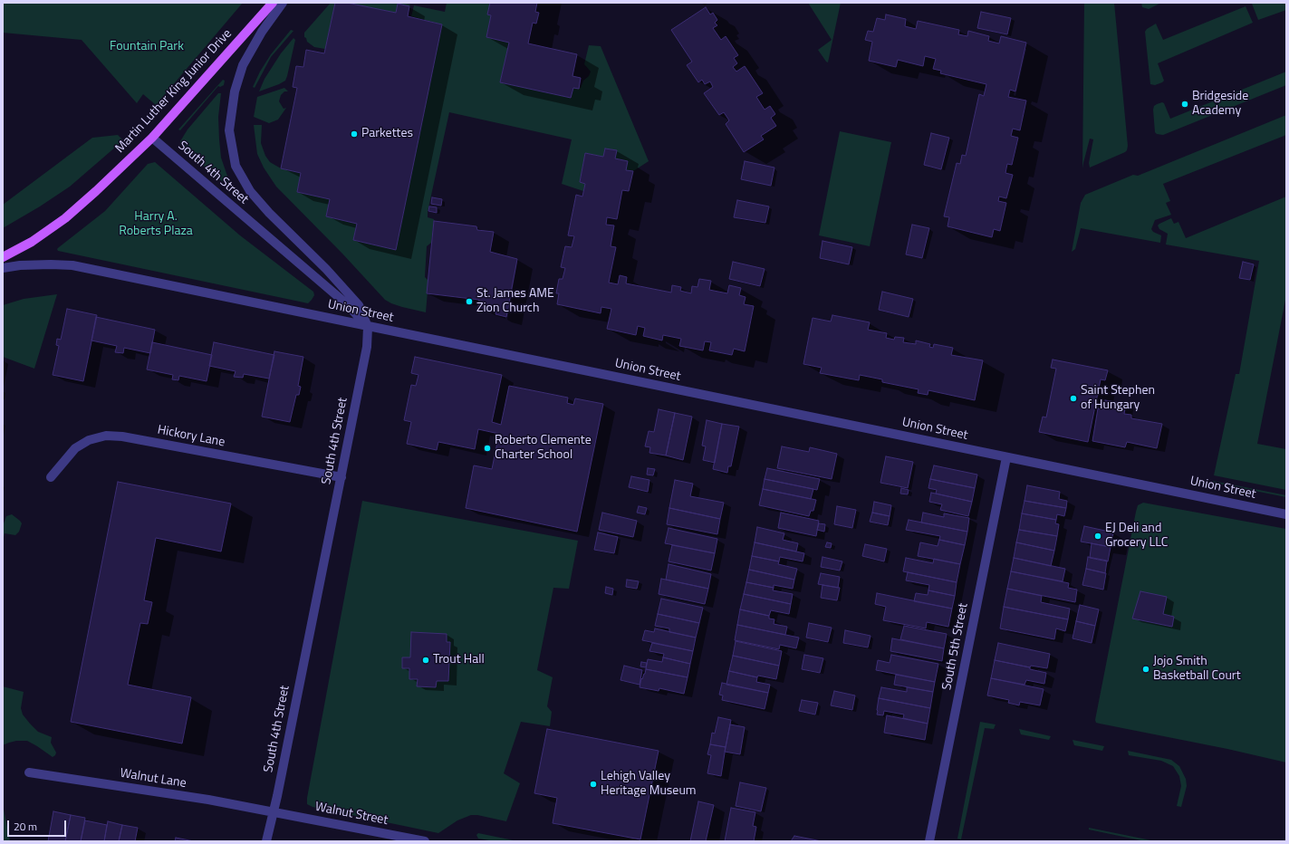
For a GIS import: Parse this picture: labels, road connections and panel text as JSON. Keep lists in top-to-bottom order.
{
  "streets": {
    "main road": ["Martin Luther King Junior Drive"],
    "street": [
      "South 4th Street",
      "Union Street",
      "Hickory Lane",
      "South 5th Street",
      "Walnut Lane",
      "Walnut Street"
    ]
  },
  "crossings": [
    ["Martin Luther King Junior Drive", "South 4th Street"],
    ["South 4th Street", "Union Street"],
    ["South 4th Street", "Hickory Lane"],
    ["South 4th Street", "Walnut Lane"],
    ["South 4th Street", "Walnut Street"],
    ["Union Street", "South 5th Street"],
    ["Walnut Lane", "Walnut Street"]
  ],
  "parks": ["Fountain Park", "Harry A. Roberts Plaza"],
  "places": [
    "Bridgeside Academy",
    "Parkettes",
    "St. James AME Zion Church",
    "Saint Stephen of Hungary",
    "Roberto Clemente Charter School",
    "EJ Deli and Grocery LLC",
    "Trout Hall",
    "Jojo Smith Basketball Court",
    "Lehigh Valley Heritage Museum"
  ],
  "scale_bar": "20 m"
}
